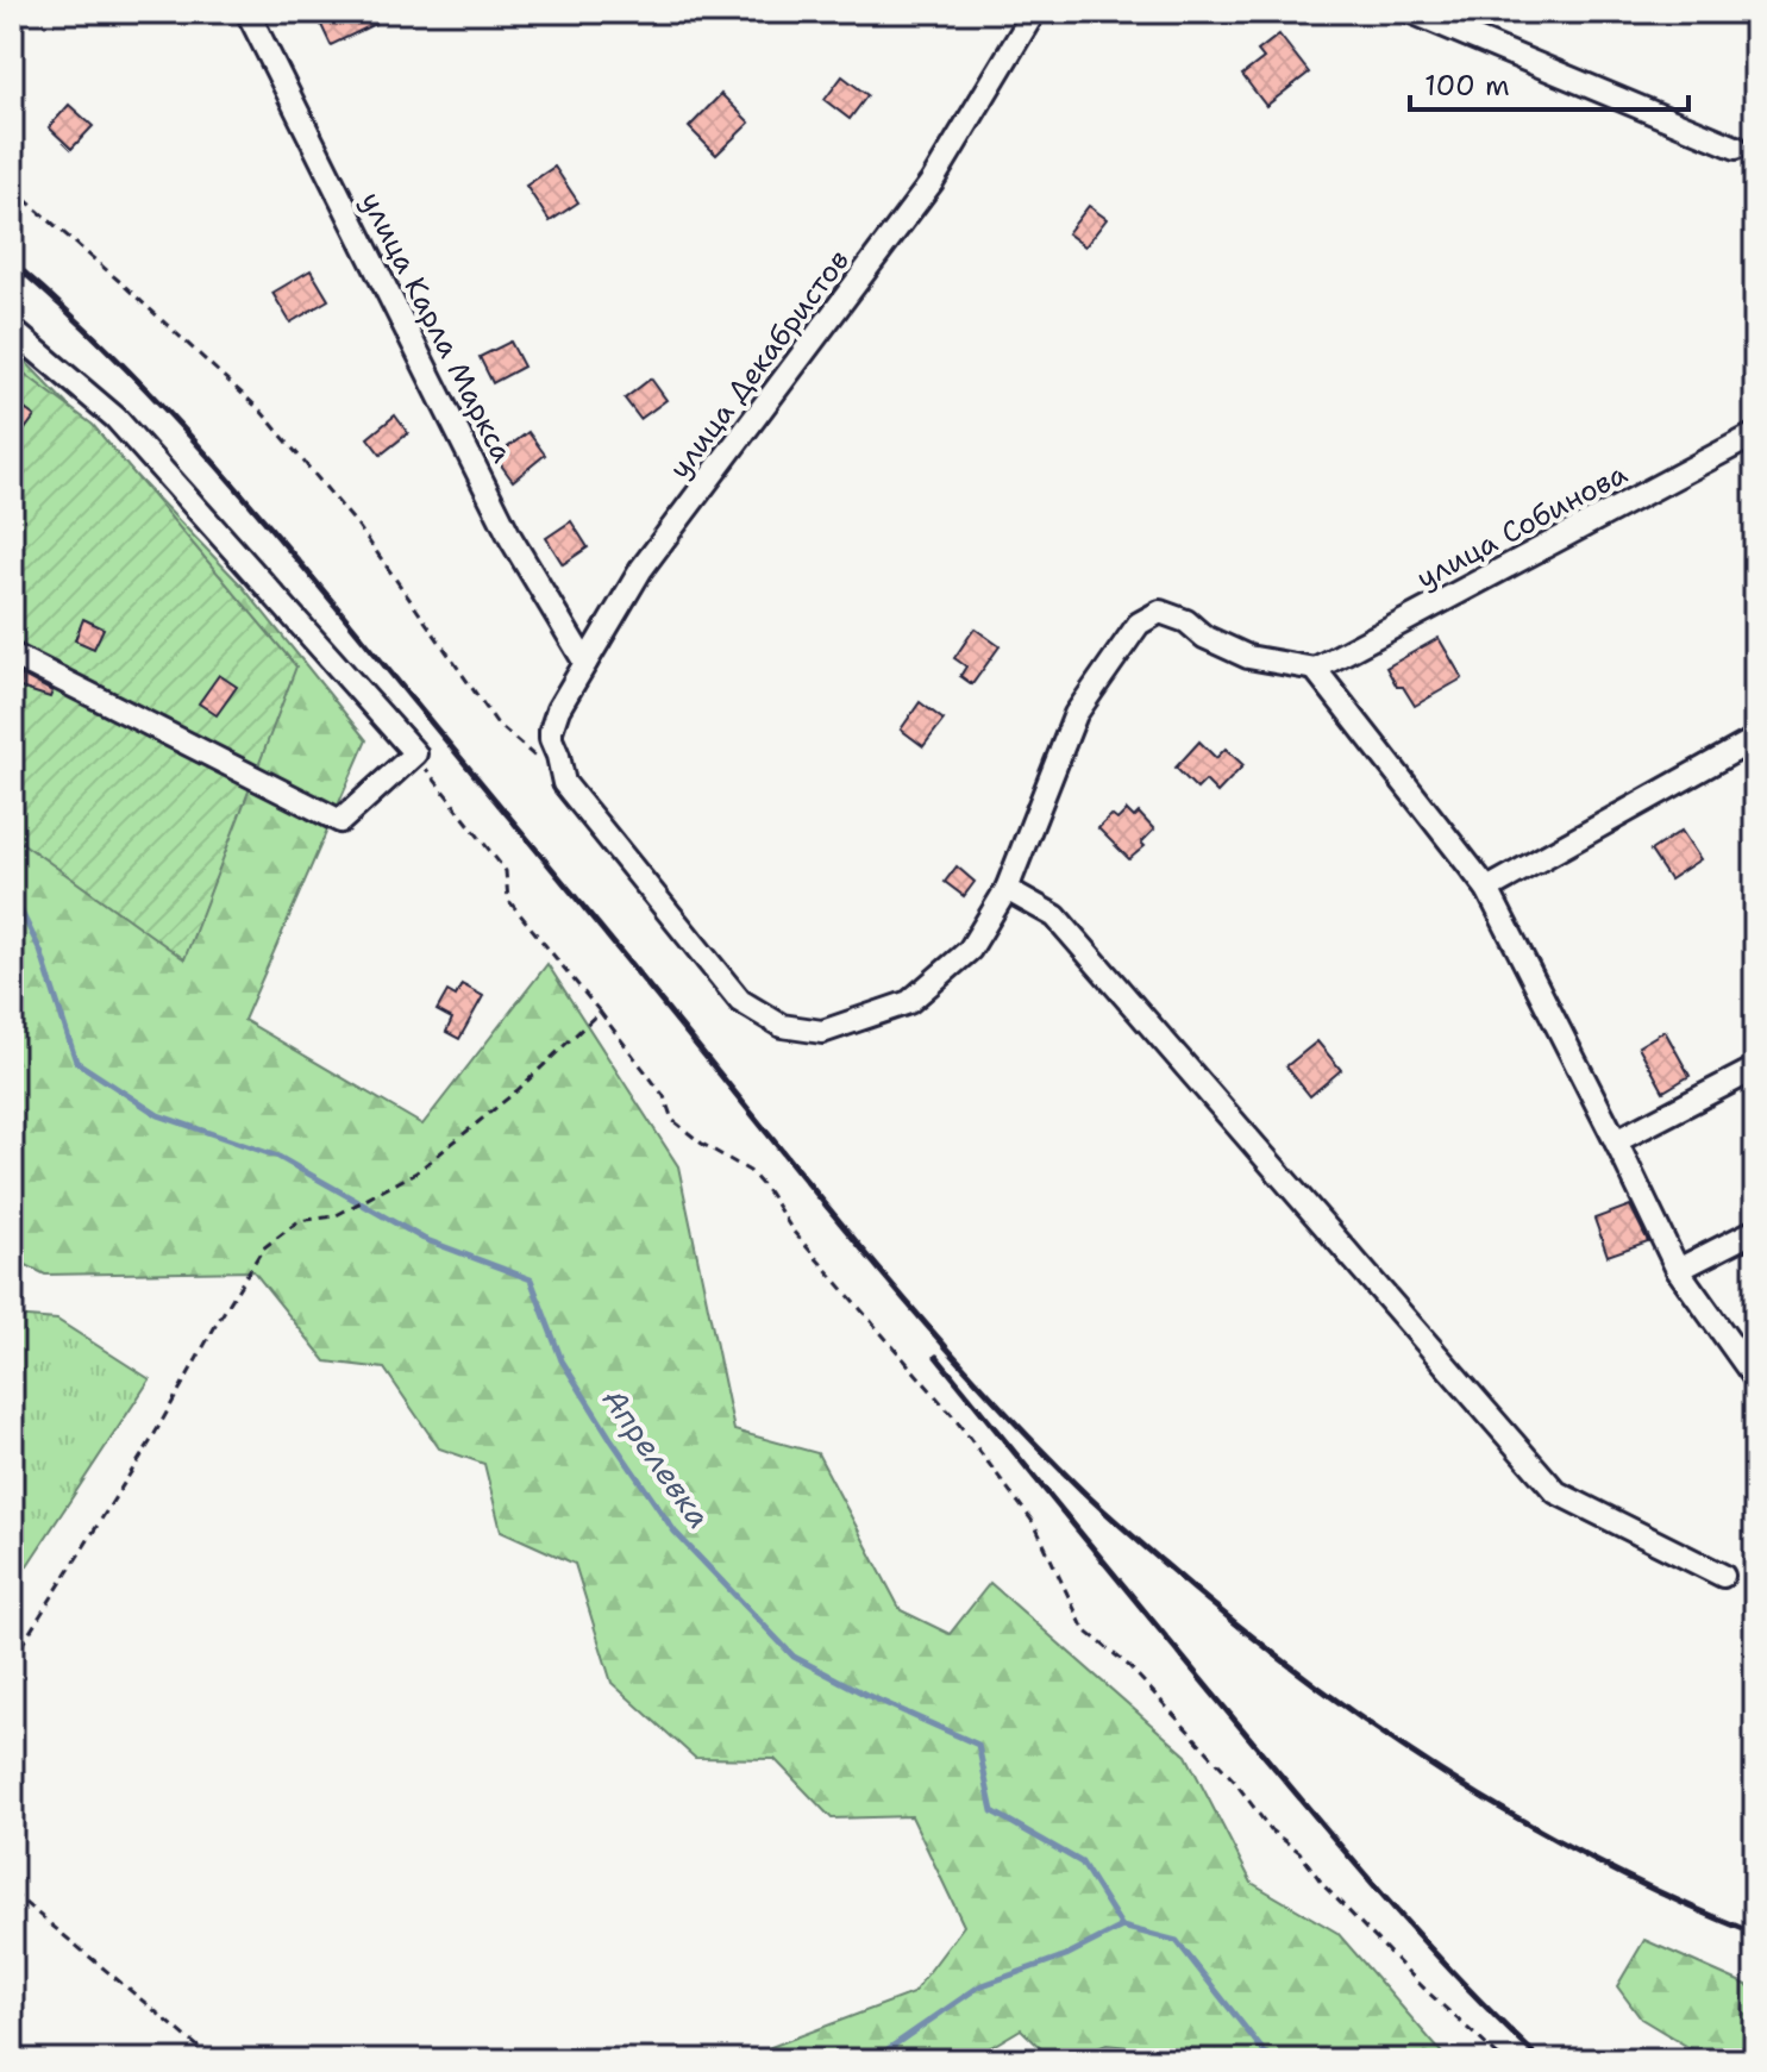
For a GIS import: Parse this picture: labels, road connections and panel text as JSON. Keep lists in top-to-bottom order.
{
  "streets": {
    "street": ["улица Карла Маркса", "улица Декабристов", "улица Собинова"]
  },
  "crossings": [
    ["улица Карла Маркса", "улица Декабристов"]
  ],
  "water": ["Апрелевка"],
  "scale_bar": "100 m"
}
